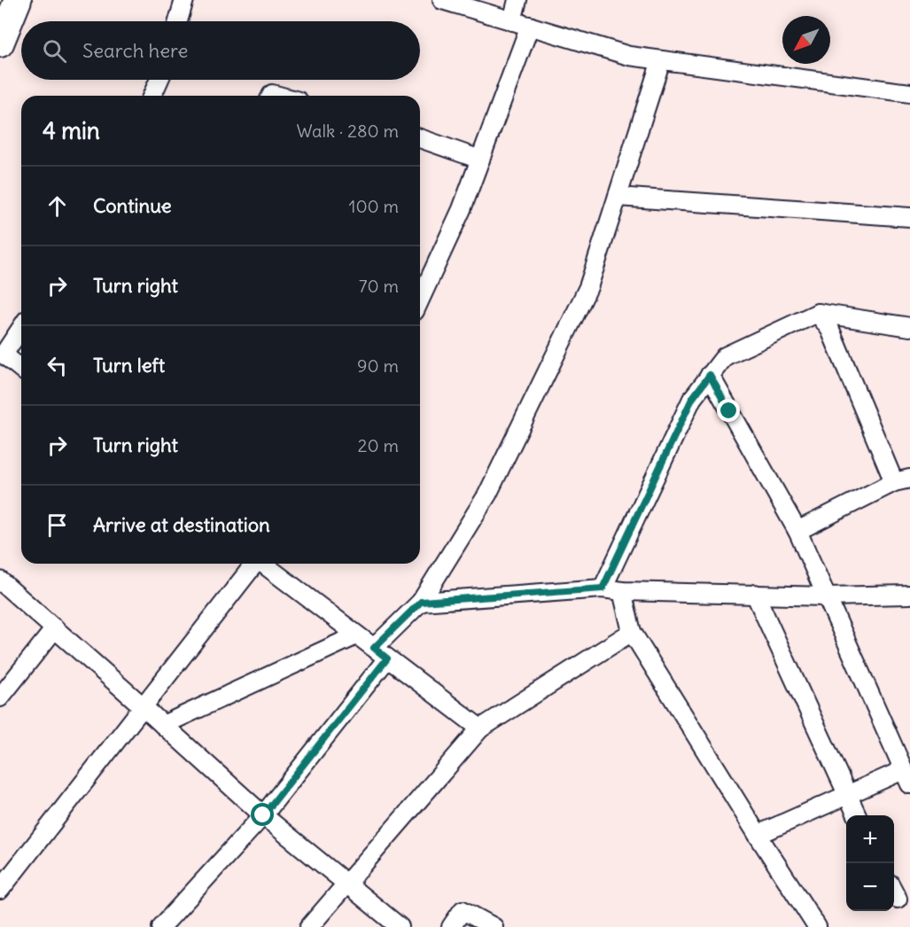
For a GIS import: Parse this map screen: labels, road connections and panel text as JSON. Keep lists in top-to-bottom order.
{
  "north": "bottom left",
  "page": {
    "search": "Search here",
    "heading": ["4 min", "Walk · 280 m"],
    "list": [
      ["Continue", "100 m"],
      ["Turn right", "70 m"],
      ["Turn left", "90 m"],
      ["Turn right", "20 m"],
      "Arrive at destination"
    ],
    "map_buttons": ["+", "−"]
  }
}
